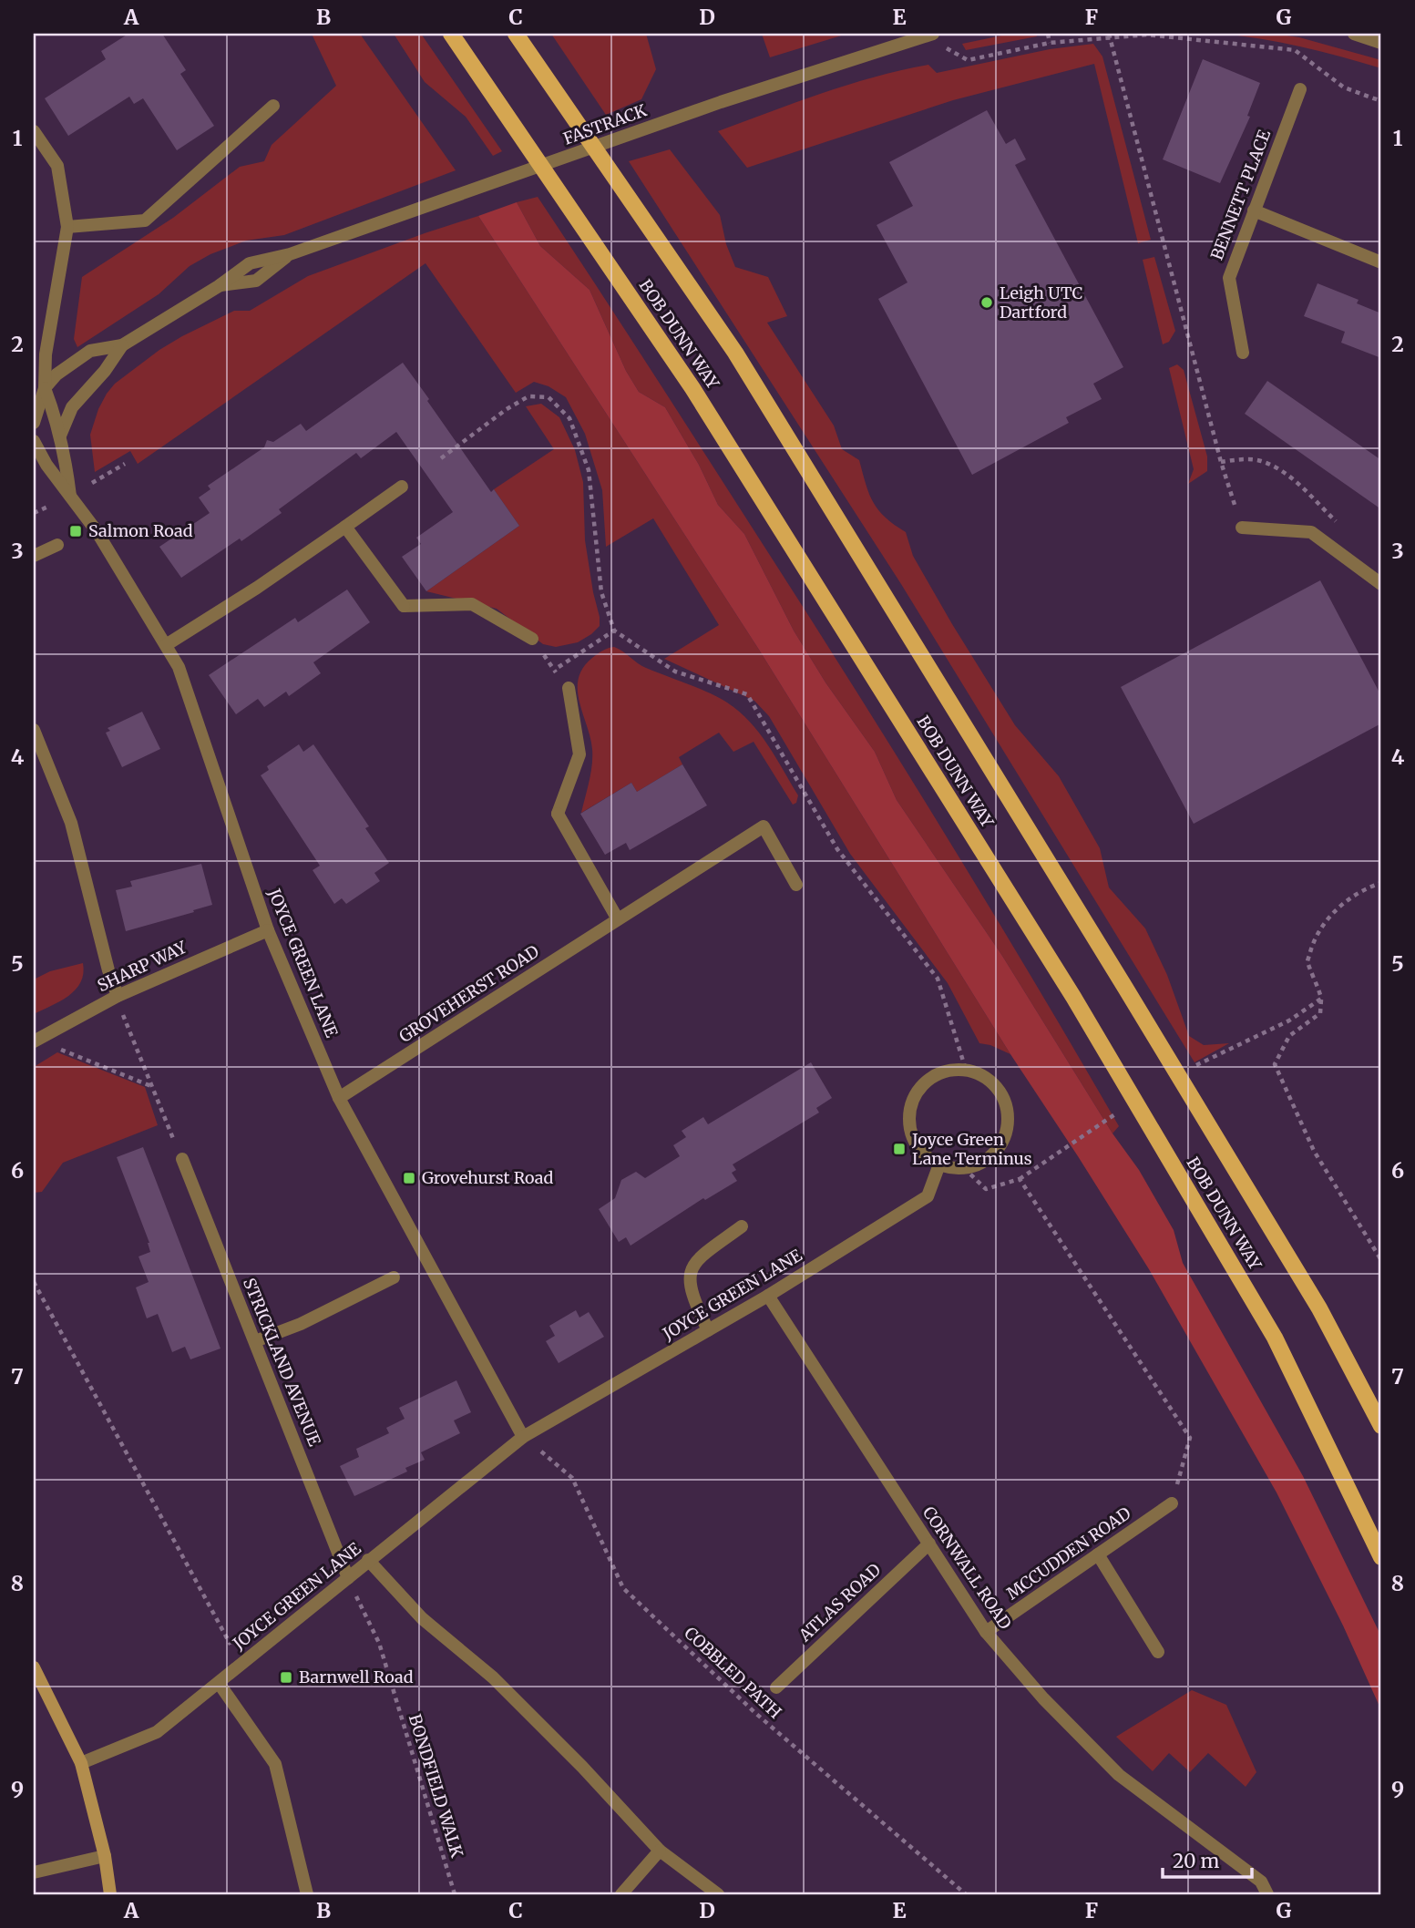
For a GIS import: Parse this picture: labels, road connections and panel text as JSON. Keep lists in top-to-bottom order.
{
  "streets": {
    "main road": ["BOB DUNN WAY"],
    "street": [
      "FASTRACK",
      "BENNETT PLACE",
      "JOYCE GREEN LANE",
      "SHARP WAY",
      "GROVEHERST ROAD",
      "STRICKLAND AVENUE",
      "MCCUDDEN ROAD",
      "CORNWALL ROAD",
      "ATLAS ROAD"
    ],
    "path": ["COBBLED PATH", "BONDFIELD WALK"]
  },
  "crossings": [
    ["JOYCE GREEN LANE", "SHARP WAY"],
    ["JOYCE GREEN LANE", "GROVEHERST ROAD"],
    ["JOYCE GREEN LANE", "STRICKLAND AVENUE"],
    ["JOYCE GREEN LANE", "CORNWALL ROAD"],
    ["JOYCE GREEN LANE", "COBBLED PATH"],
    ["JOYCE GREEN LANE", "BONDFIELD WALK"],
    ["STRICKLAND AVENUE", "BONDFIELD WALK"],
    ["MCCUDDEN ROAD", "CORNWALL ROAD"],
    ["CORNWALL ROAD", "ATLAS ROAD"]
  ],
  "places": {
    "other": ["Leigh UTC Dartford"],
    "transit": [
      "Salmon Road",
      "Joyce Green Lane Terminus",
      "Grovehurst Road",
      "Barnwell Road"
    ]
  },
  "scale_bar": "20 m",
  "grid": {
    "columns": [
      "A",
      "B",
      "C",
      "D",
      "E",
      "F",
      "G"
    ],
    "rows": [
      "1",
      "2",
      "3",
      "4",
      "5",
      "6",
      "7",
      "8",
      "9"
    ]
  }
}
